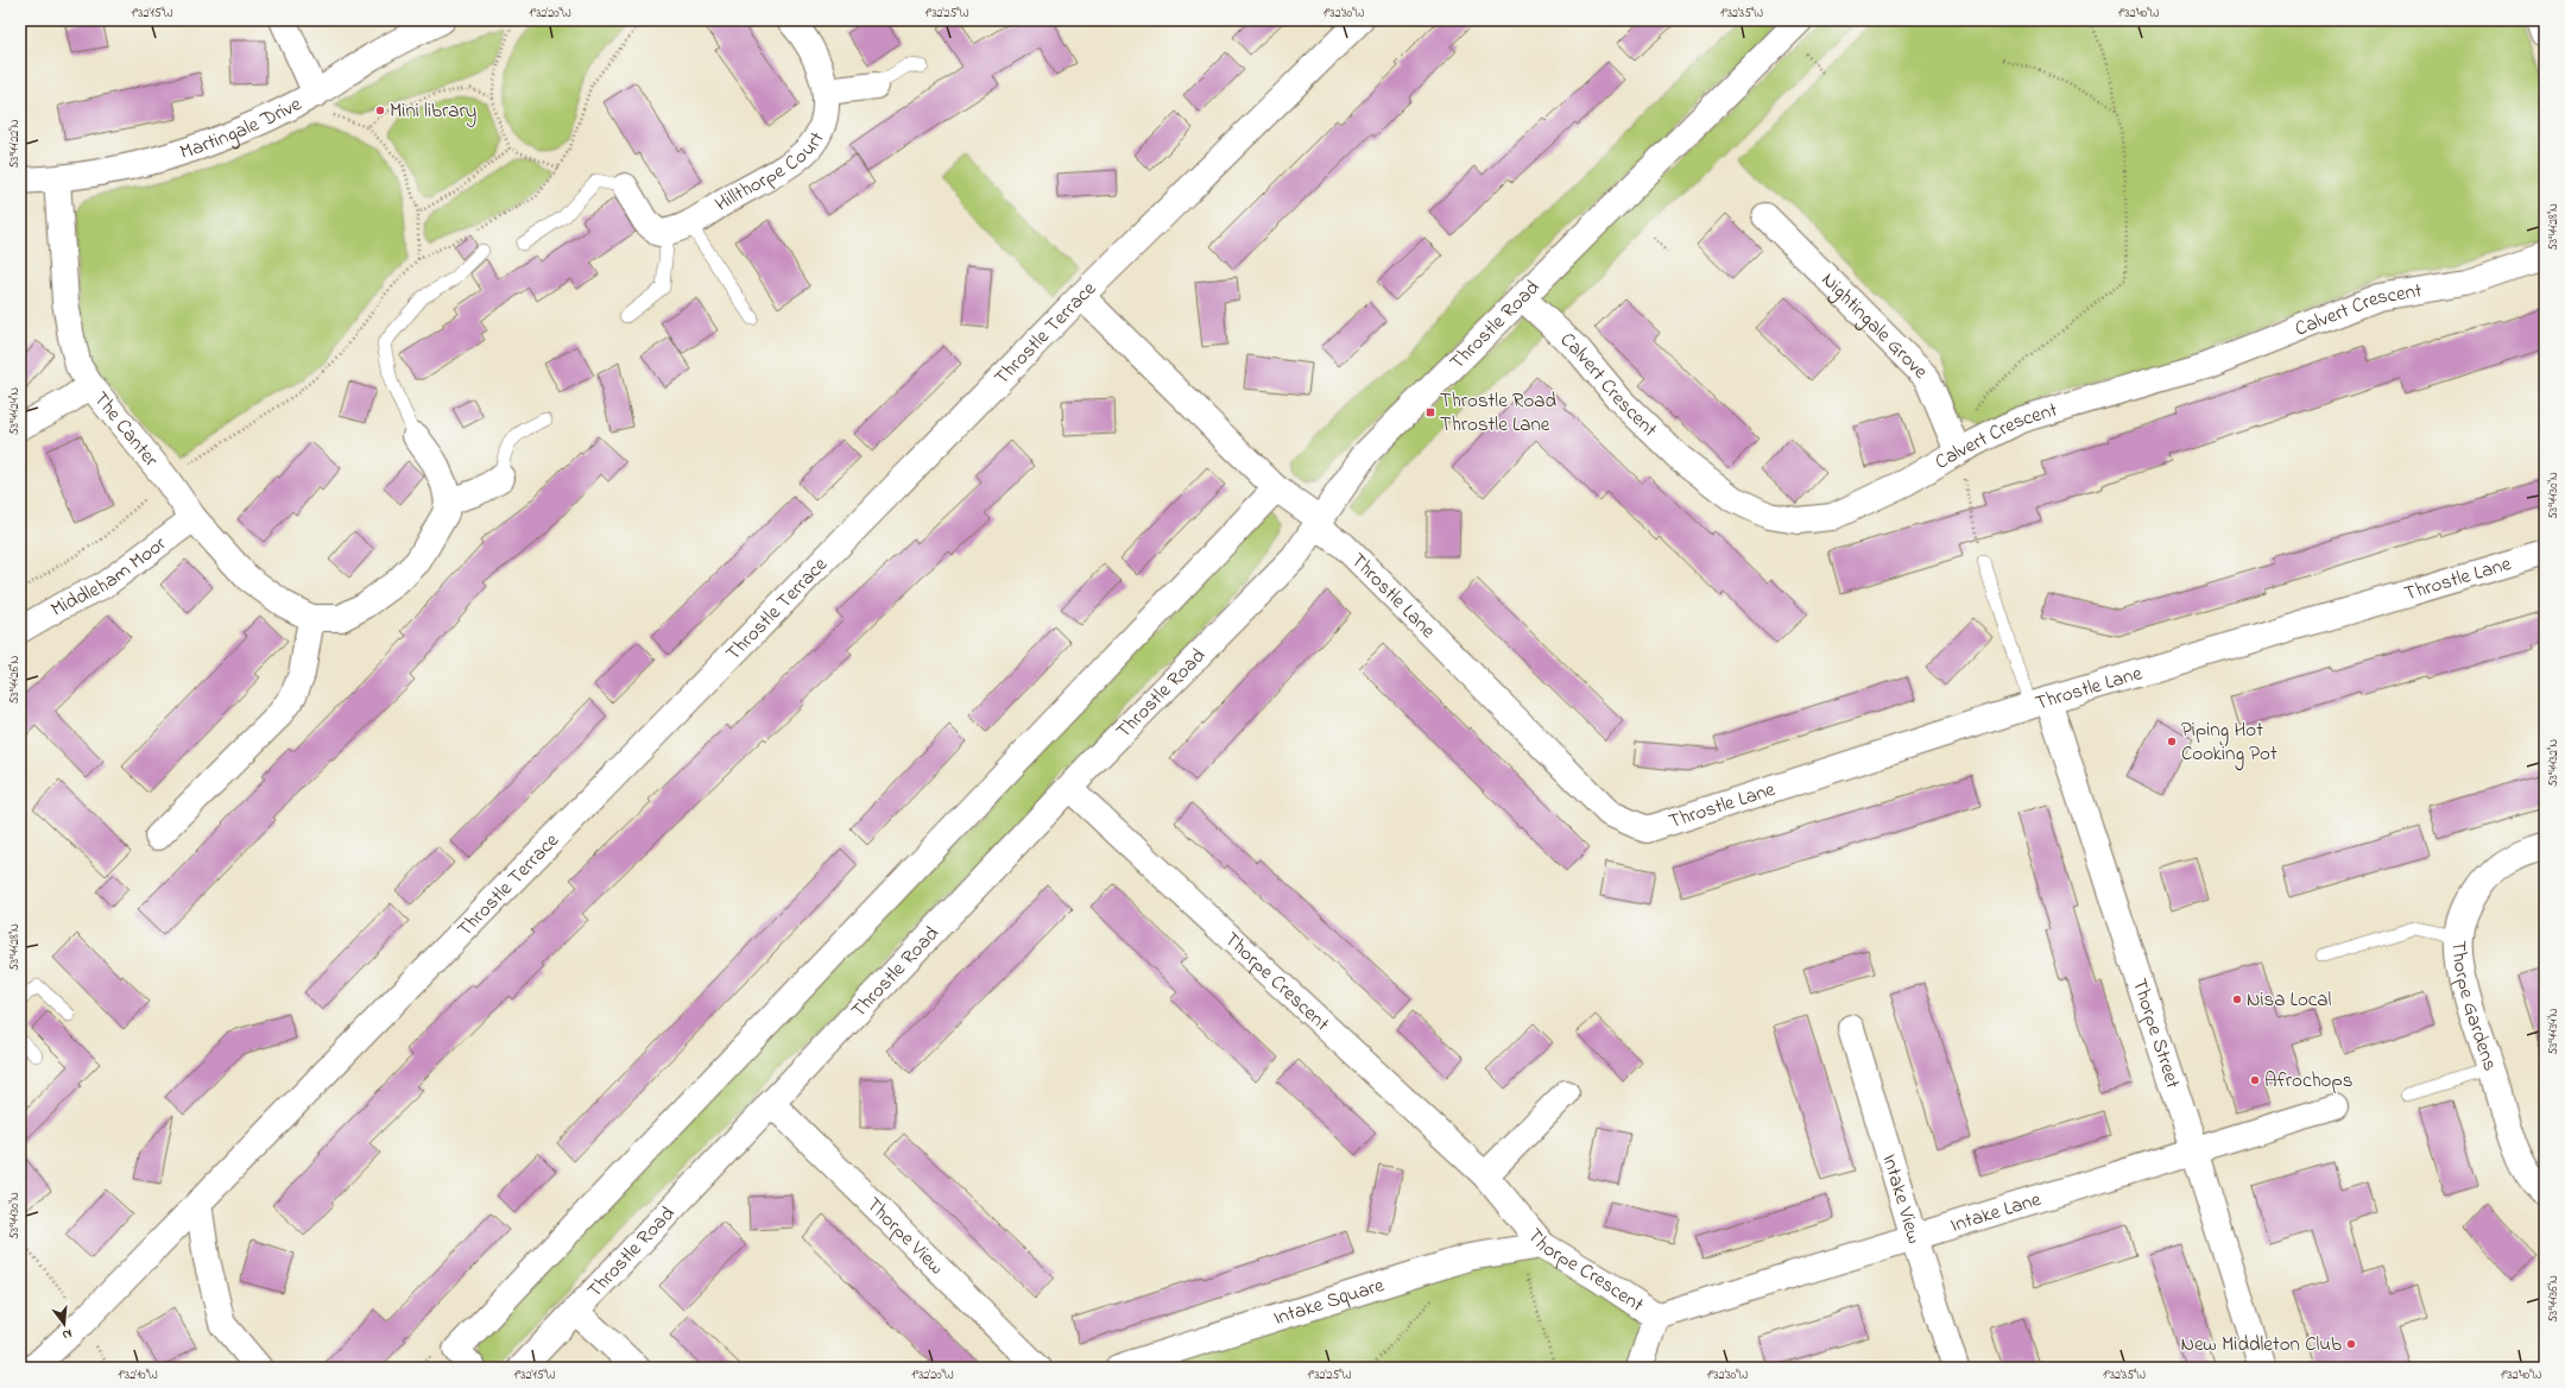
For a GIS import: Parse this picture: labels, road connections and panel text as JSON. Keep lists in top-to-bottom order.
{
  "streets": {
    "street": [
      "Martingale Drive",
      "Hillthorpe Court",
      "Calvert Crescent",
      "Throstle Road",
      "Nightingale Grove",
      "Throstle Terrace",
      "The Canter",
      "Middleham Moor",
      "Throstle Lane",
      "Thorpe Crescent",
      "Thorpe Gardens",
      "Thorpe Street",
      "Intake View",
      "Intake Lane",
      "Thorpe View",
      "Intake Square"
    ]
  },
  "crossings": [
    ["Martingale Drive", "The Canter"],
    ["Calvert Crescent", "Throstle Road"],
    ["Calvert Crescent", "Nightingale Grove"],
    ["Throstle Road", "Throstle Lane"],
    ["Throstle Road", "Thorpe Crescent"],
    ["Throstle Road", "Thorpe View"],
    ["Throstle Terrace", "Throstle Lane"],
    ["The Canter", "Middleham Moor"],
    ["Throstle Lane", "Thorpe Street"],
    ["Thorpe Crescent", "Intake Lane"],
    ["Thorpe Crescent", "Intake Square"],
    ["Thorpe Street", "Intake Lane"],
    ["Intake View", "Intake Lane"]
  ],
  "places": {
    "other": [
      "Mini library",
      "Piping Hot Cooking Pot",
      "Nisa Local",
      "Afrochops",
      "New Middleton Club"
    ],
    "transit": ["Throstle Road Throstle Lane"]
  },
  "north": "bottom",
  "coordinates": [
    "1°32'15\"W",
    "1°32'20\"W",
    "1°32'25\"W",
    "1°32'30\"W",
    "1°32'35\"W",
    "1°32'40\"W",
    "53°44'22\"N",
    "53°44'28\"N",
    "53°44'24\"N",
    "53°44'30\"N",
    "53°44'26\"N",
    "53°44'32\"N",
    "53°44'34\"N",
    "53°44'36\"N",
    "1°32'10\"W"
  ]
}
